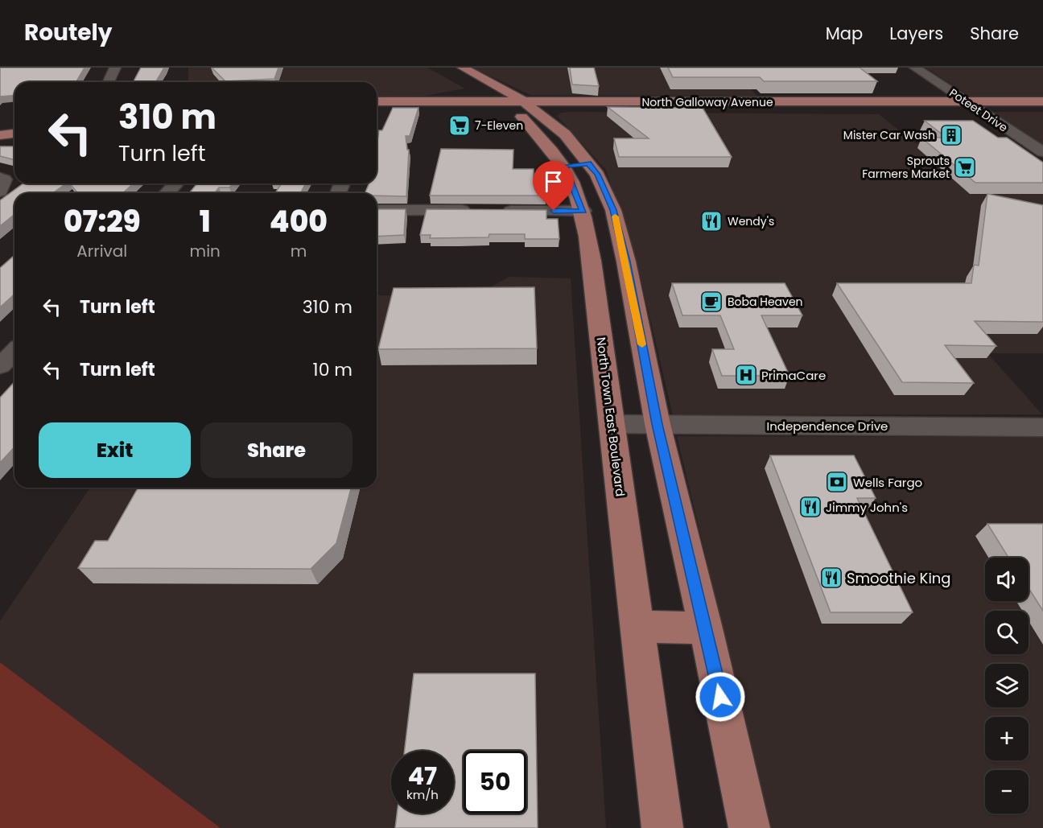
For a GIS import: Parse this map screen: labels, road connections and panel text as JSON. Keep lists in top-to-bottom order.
{
  "streets": {
    "main road": ["North Galloway Avenue", "North Town East Boulevard"],
    "street": ["Poteet Drive", "Independence Drive"]
  },
  "crossings": [
    ["North Galloway Avenue", "Poteet Drive"],
    ["North Galloway Avenue", "North Town East Boulevard"],
    ["North Town East Boulevard", "Independence Drive"]
  ],
  "places": {
    "supermarket": ["7-Eleven", "Sprouts Farmers Market"],
    "building": ["Mister Car Wash"],
    "restaurant": ["Wendy's", "Jimmy John's", "Smoothie King"],
    "cafe": ["Boba Heaven"],
    "hospital": ["PrimaCare"],
    "bank": ["Wells Fargo"]
  },
  "page": {
    "header": "Routely",
    "nav": ["Map", "Layers", "Share"],
    "turn": ["310 m", "Turn left"],
    "eta": [
      "07:29",
      "Arrival",
      "1",
      "min",
      "400",
      "m"
    ],
    "list": [
      {
        "name": "Turn left",
        "value": "310 m"
      },
      {
        "name": "Turn left",
        "value": "10 m"
      }
    ],
    "buttons": ["Exit", "Share"],
    "map_buttons": ["+", "−"],
    "speed": "47 km/h",
    "limit": "50"
  }
}
